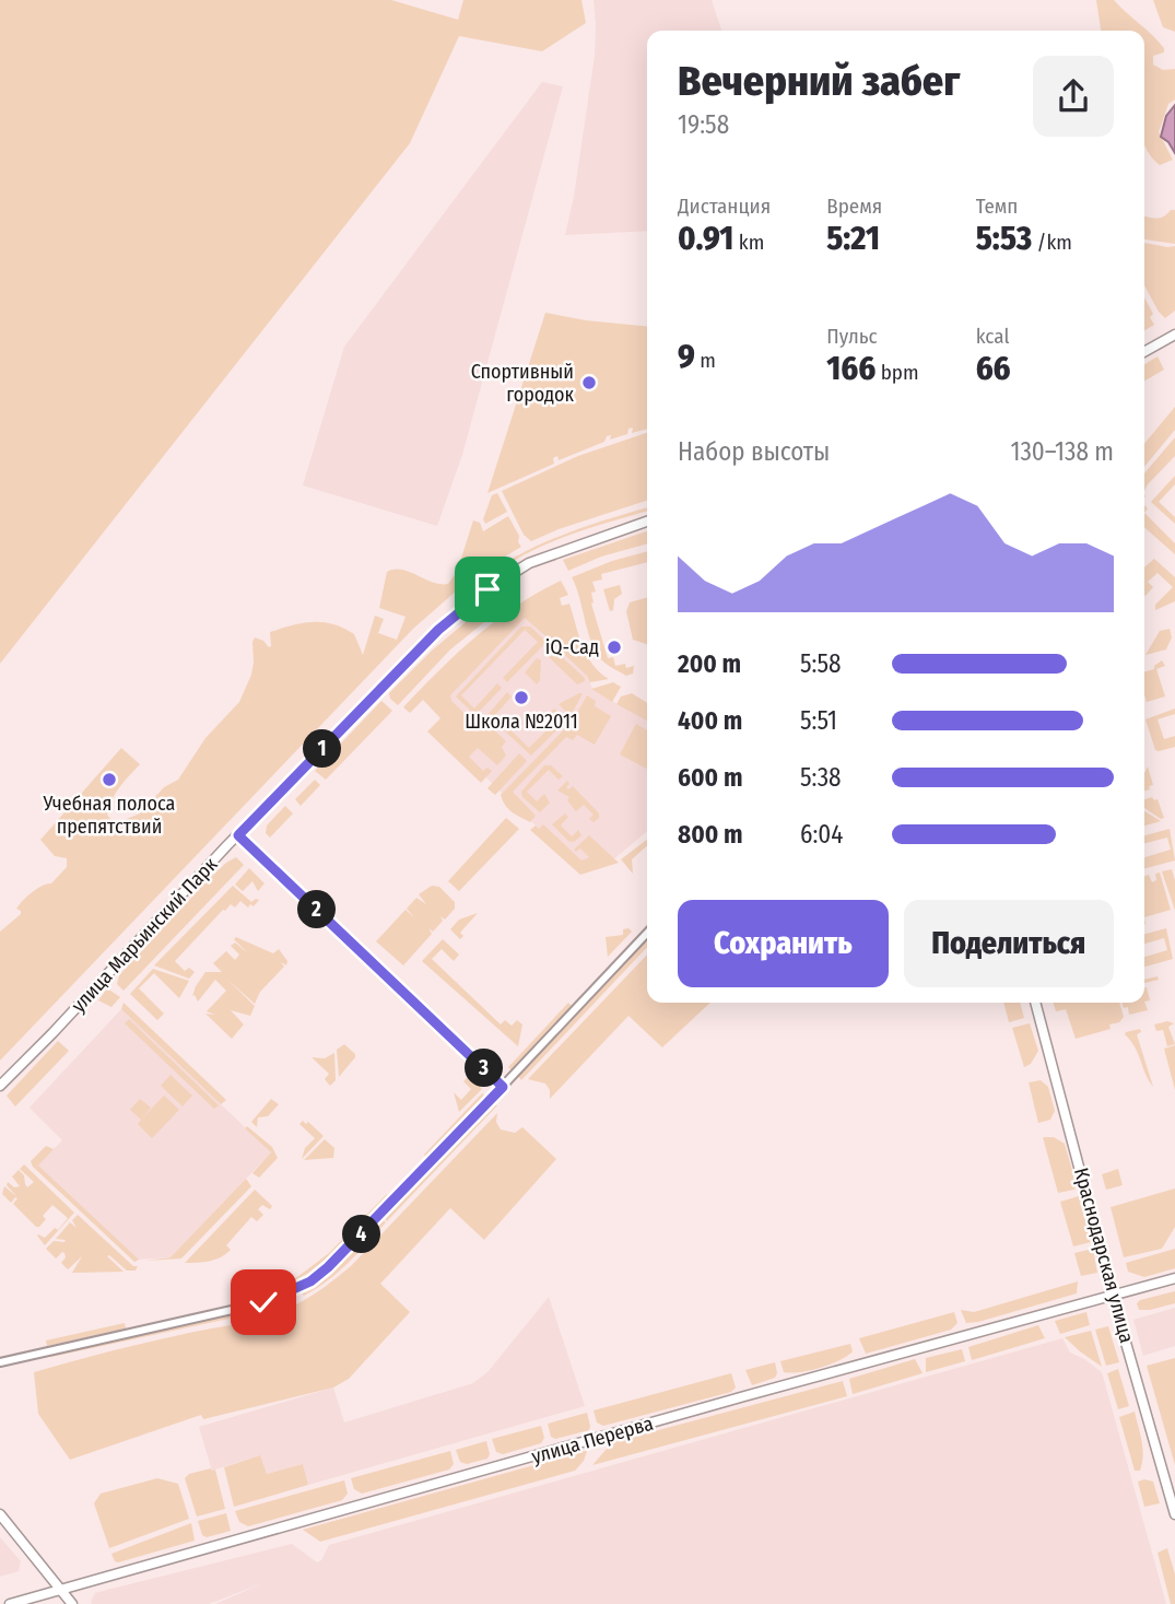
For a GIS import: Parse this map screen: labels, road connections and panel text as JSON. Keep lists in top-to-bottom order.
{
  "streets": {
    "street": ["улица Марьинский Парк", "Краснодарская улица", "улица Перерва"]
  },
  "crossings": [
    ["Краснодарская улица", "улица Перерва"]
  ],
  "places": [
    "Спортивный городок",
    "iQ-Сад",
    "Школа №2011",
    "Учебная полоса препятствий"
  ],
  "page": {
    "heading": ["Вечерний забег", "19:58"],
    "stats": [
      ["Дистанция", "0.91 km"],
      ["Время", "5:21"],
      ["Темп", "5:53 /km"],
      ["9 m"],
      ["Пульс", "166 bpm"],
      ["kcal", "66"]
    ],
    "chart": ["Набор высоты", "130–138 m"],
    "list": [
      {
        "name": "200 m",
        "note": "5:58"
      },
      {
        "name": "400 m",
        "note": "5:51"
      },
      {
        "name": "600 m",
        "note": "5:38"
      },
      {
        "name": "800 m",
        "note": "6:04"
      }
    ],
    "pins": [
      "1",
      "2",
      "3",
      "4"
    ],
    "buttons": ["Сохранить", "Поделиться"]
  }
}
